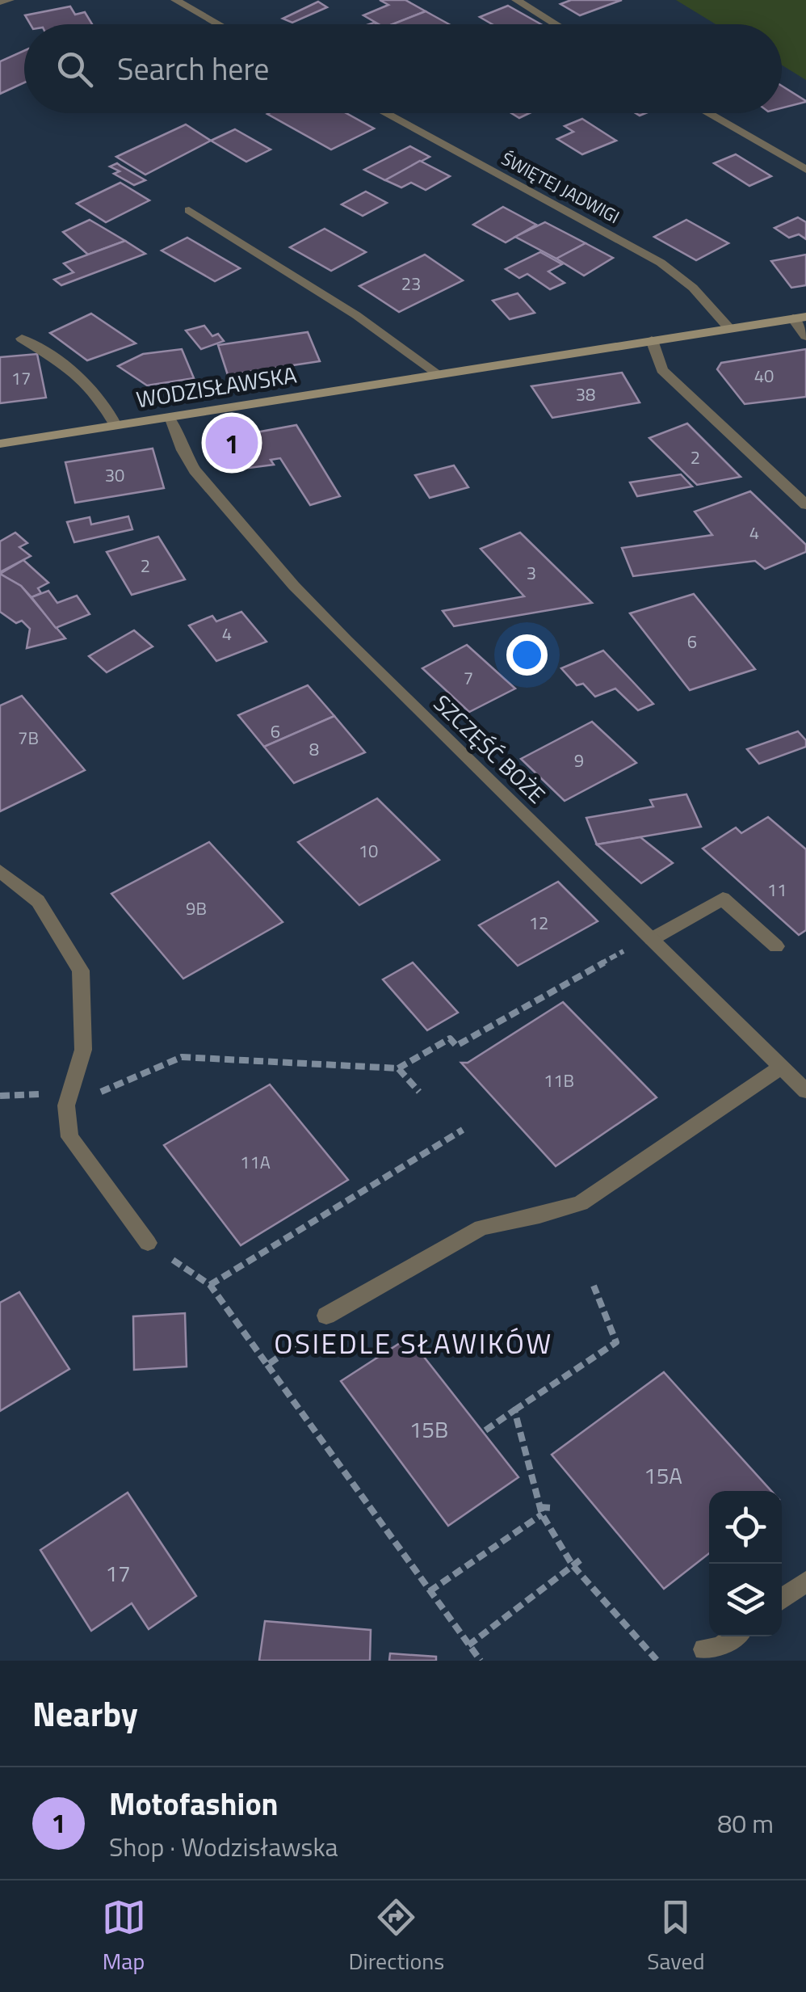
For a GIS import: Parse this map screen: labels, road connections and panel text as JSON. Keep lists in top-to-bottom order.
{
  "streets": {
    "street": ["ŚWIĘTEJ JADWIGI", "WODZISŁAWSKA", "SZCZĘŚĆ BOŻE"]
  },
  "crossings": [
    ["ŚWIĘTEJ JADWIGI", "WODZISŁAWSKA"],
    ["WODZISŁAWSKA", "SZCZĘŚĆ BOŻE"]
  ],
  "districts": ["OSIEDLE SŁAWIKÓW"],
  "house_numbers": [
    "23",
    "40",
    "17",
    "38",
    "2",
    "30",
    "4",
    "2",
    "3",
    "4",
    "6",
    "7",
    "6",
    "7B",
    "8",
    "9",
    "10",
    "11",
    "9B",
    "12",
    "11B",
    "11A",
    "15B",
    "15A",
    "17"
  ],
  "page": {
    "search": "Search here",
    "pins": "1",
    "heading": "Nearby",
    "list": [
      {
        "mark": "1",
        "name": "Motofashion",
        "note": "Shop · Wodzisławska",
        "value": "80 m"
      }
    ],
    "nav": ["Map", "Directions", "Saved"]
  }
}
